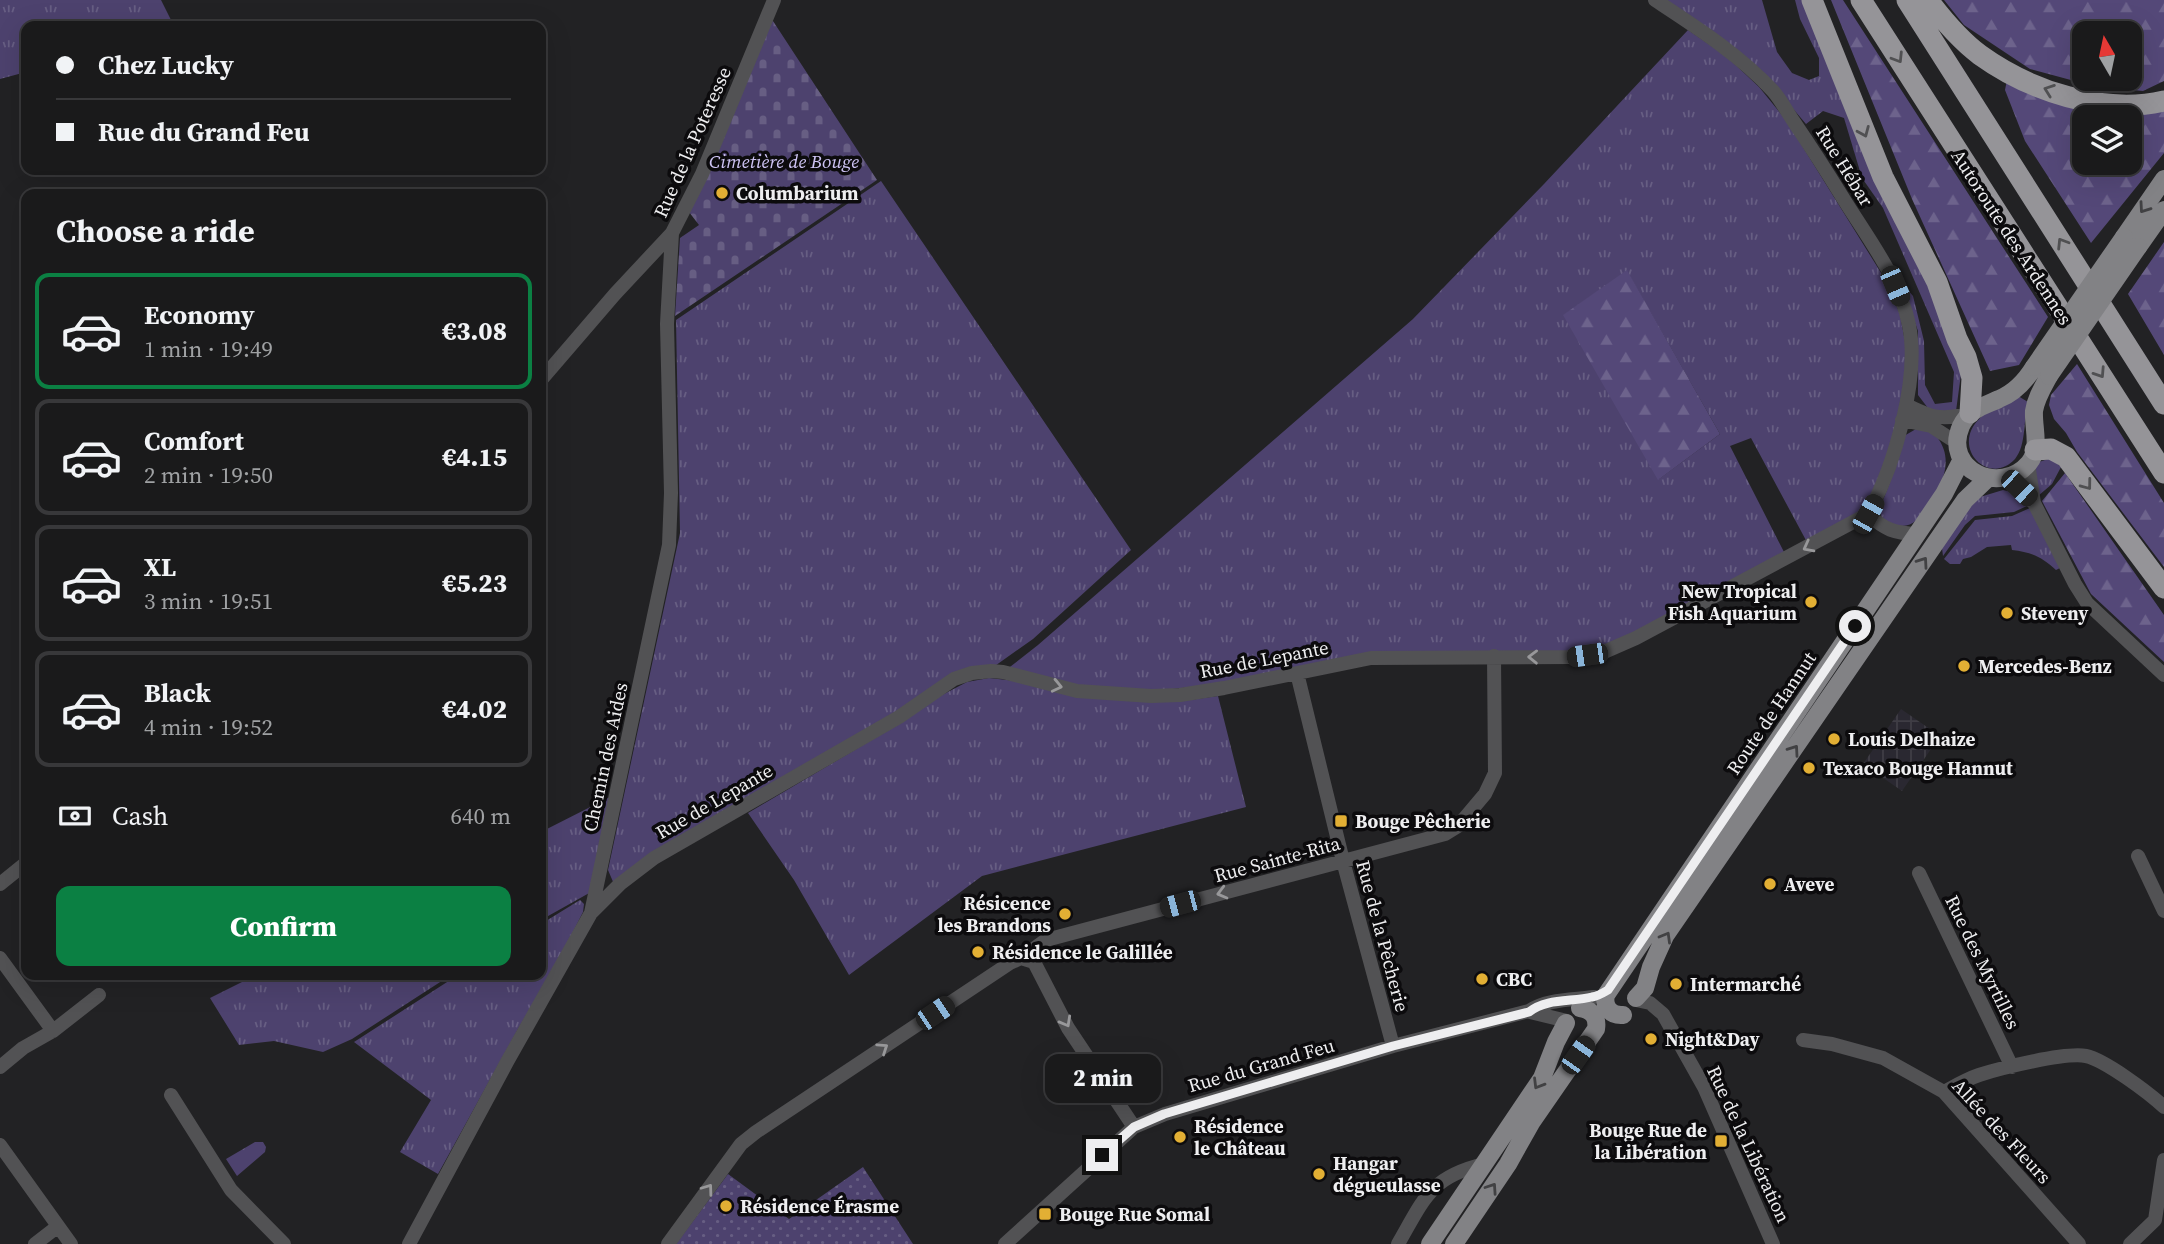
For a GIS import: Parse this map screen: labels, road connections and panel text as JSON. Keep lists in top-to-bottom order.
{
  "streets": {
    "highway": ["Autoroute des Ardennes"],
    "main road": ["Route de Hannut"],
    "street": [
      "Rue de la Poteresse",
      "Rue Hébar",
      "Rue de Lepante",
      "Chemin des Aides",
      "Rue Sainte-Rita",
      "Rue de la Pêcherie",
      "Rue des Myrtilles",
      "Rue du Grand Feu",
      "Allée des Fleurs",
      "Rue de la Libération"
    ]
  },
  "crossings": [
    ["Rue de la Poteresse", "Chemin des Aides"],
    ["Rue de Lepante", "Chemin des Aides"],
    ["Rue de Lepante", "Rue Sainte-Rita"],
    ["Rue de Lepante", "Rue de la Pêcherie"],
    ["Route de Hannut", "Rue du Grand Feu"],
    ["Route de Hannut", "Rue de la Libération"],
    ["Rue Sainte-Rita", "Rue de la Pêcherie"],
    ["Rue de la Pêcherie", "Rue du Grand Feu"]
  ],
  "one_way": ["Rue Sainte-Rita"],
  "parks": ["Cimetière de Bouge"],
  "places": {
    "other": [
      "Columbarium",
      "New Tropical Fish Aquarium",
      "Steveny",
      "Mercedes-Benz",
      "Louis Delhaize",
      "Texaco Bouge Hannut",
      "Aveve",
      "Résicence les Brandons",
      "Résidence le Galillée",
      "CBC",
      "Intermarché",
      "Night&Day",
      "Résidence le Château",
      "Hangar dégueulasse",
      "Résidence Érasme"
    ],
    "transit": ["Bouge Pêcherie", "Bouge Rue de la Libération", "Bouge Rue Somal"]
  },
  "north": "top",
  "page": {
    "banner": ["Chez Lucky", "Rue du Grand Feu"],
    "heading": "Choose a ride",
    "list": [
      {
        "name": "Economy",
        "note": "1 min · 19:49",
        "value": "€3.08"
      },
      {
        "name": "Comfort",
        "note": "2 min · 19:50",
        "value": "€4.15"
      },
      {
        "name": "XL",
        "note": "3 min · 19:51",
        "value": "€5.23"
      },
      {
        "name": "Black",
        "note": "4 min · 19:52",
        "value": "€4.02"
      }
    ],
    "pay": ["Cash", "640 m"],
    "buttons": "Confirm",
    "bubble": "2 min"
  }
}
